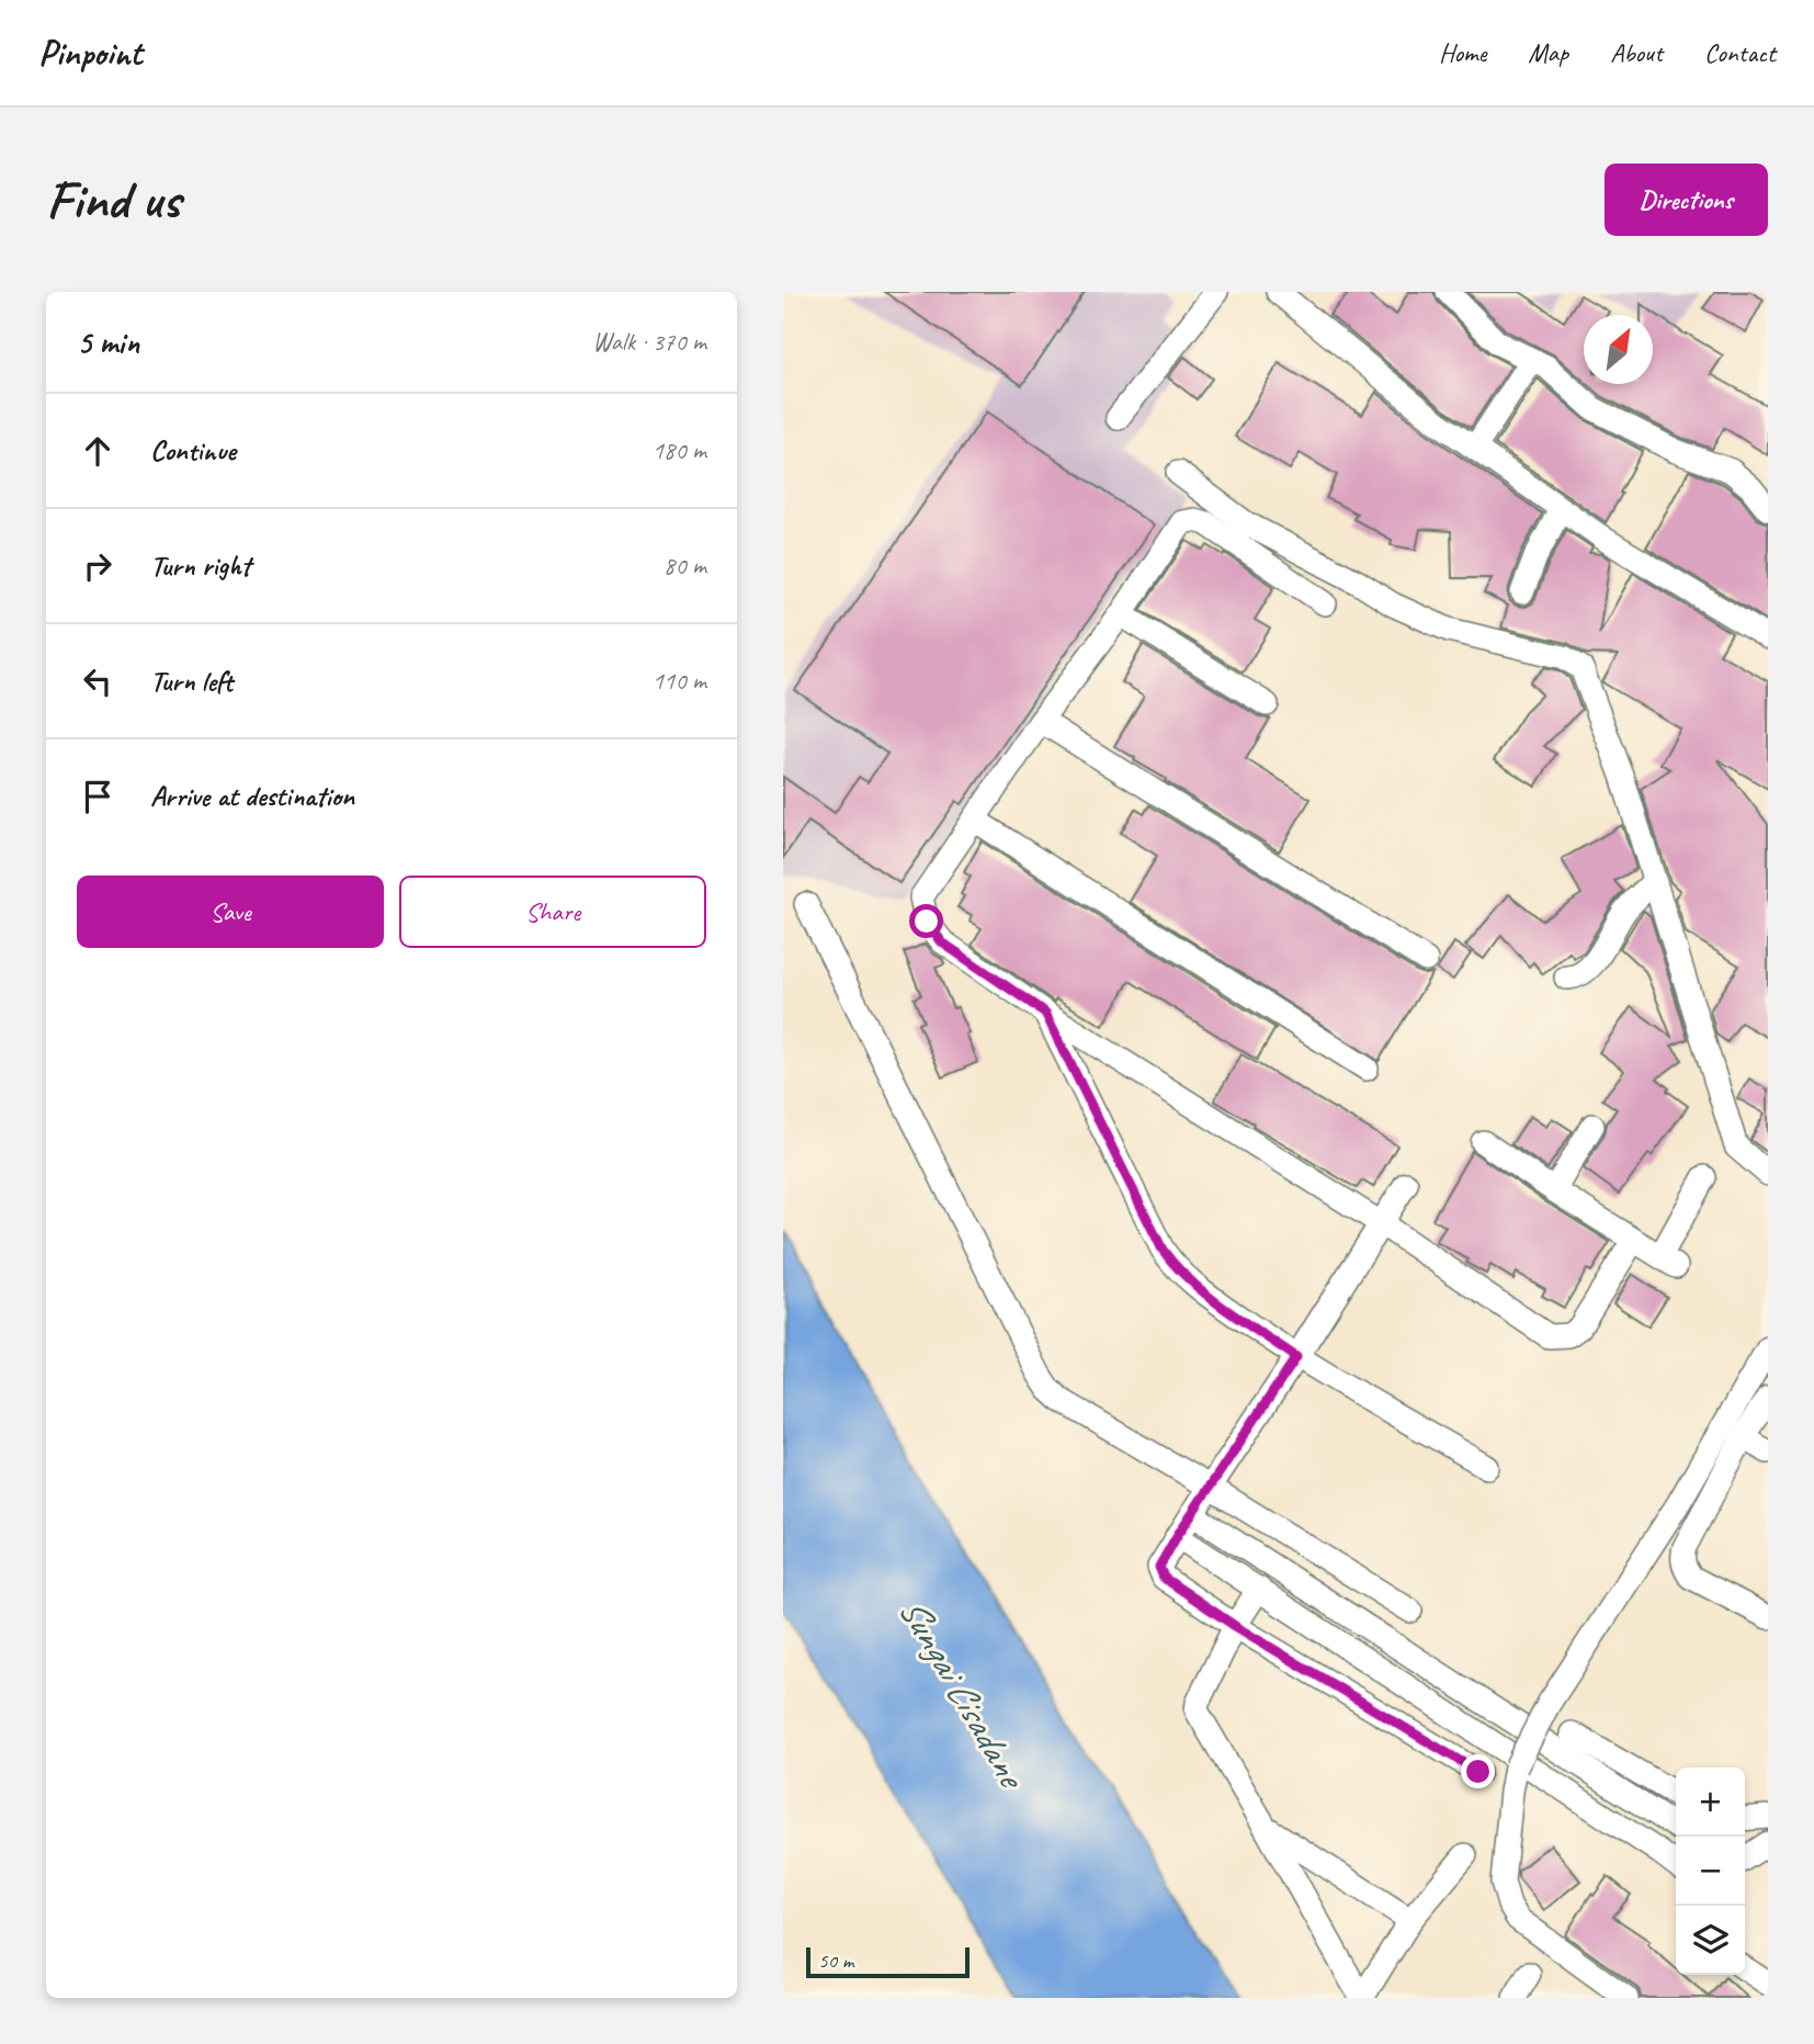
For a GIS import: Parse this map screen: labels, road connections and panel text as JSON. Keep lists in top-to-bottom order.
{
  "water": ["Sungai Cisadane"],
  "scale_bar": "50 m",
  "north": "top right",
  "page": {
    "header": "Pinpoint",
    "nav": [
      "Home",
      "Map",
      "About",
      "Contact"
    ],
    "buttons": [
      "Directions",
      ["Save", "Share"]
    ],
    "title": "Find us",
    "heading": ["5 min", "Walk · 370 m"],
    "list": [
      ["Continue", "180 m"],
      ["Turn right", "80 m"],
      ["Turn left", "110 m"],
      "Arrive at destination"
    ],
    "map_buttons": ["+", "−"],
    "scale": "50 m"
  }
}
